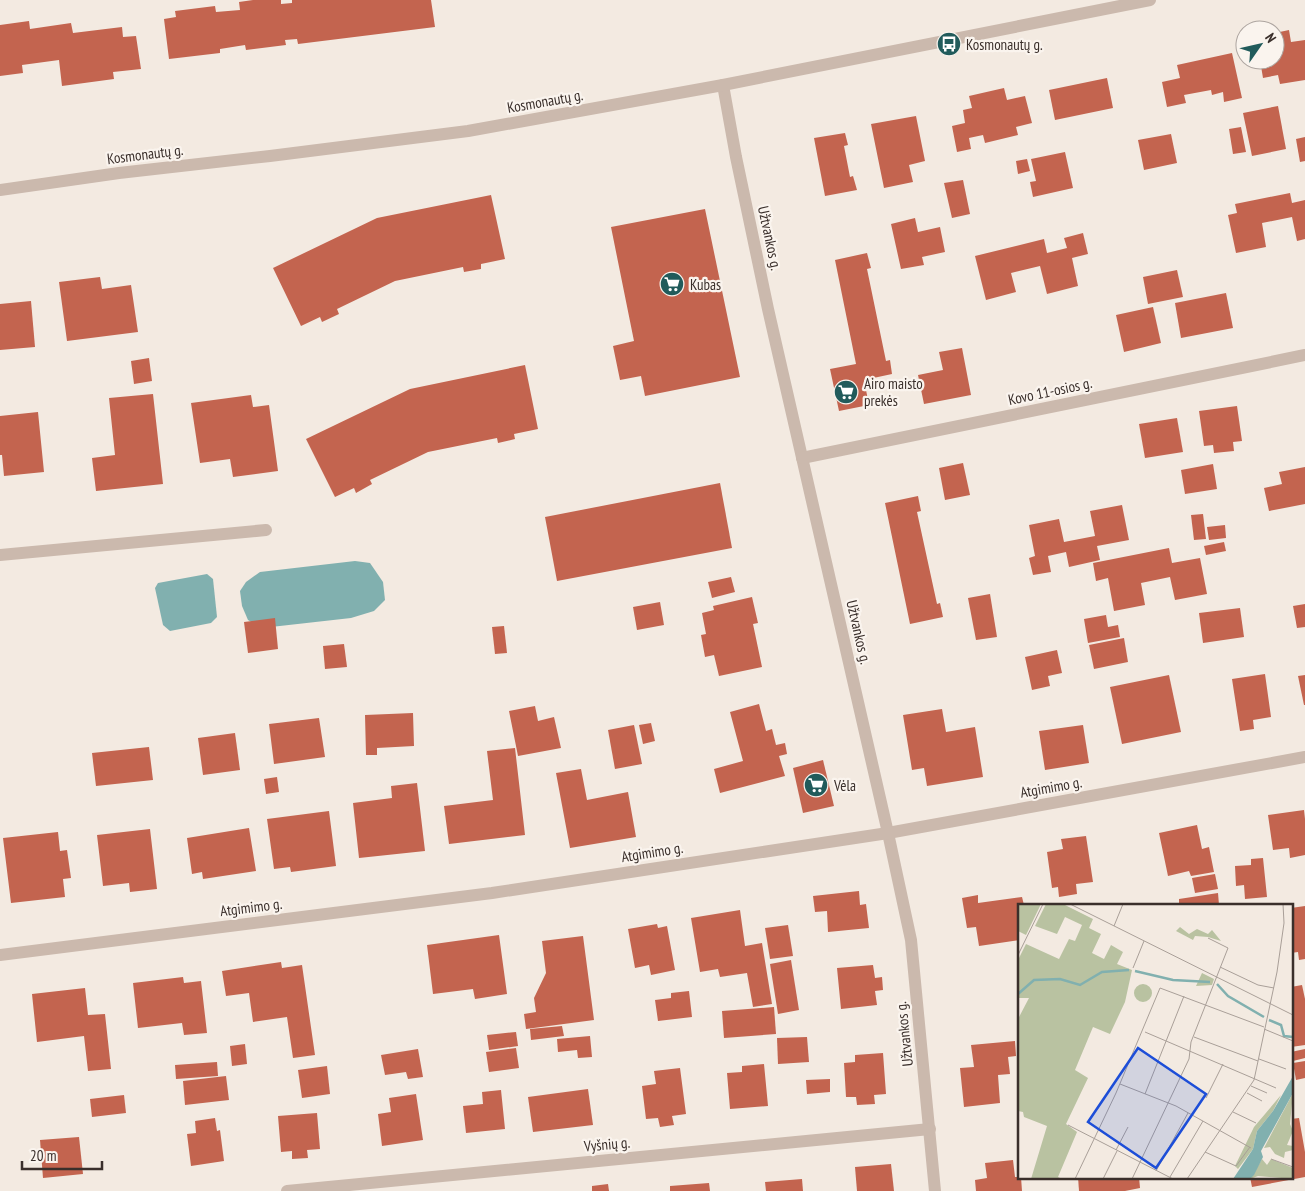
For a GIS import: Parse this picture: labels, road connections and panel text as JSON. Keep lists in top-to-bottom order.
{
  "streets": {
    "street": [
      "Kosmonautų g.",
      "Užtvankos g.",
      "Kovo 11-osios g.",
      "Atgimimo g.",
      "Vyšnių g."
    ]
  },
  "crossings": [
    ["Kosmonautų g.", "Užtvankos g."],
    ["Užtvankos g.", "Kovo 11-osios g."],
    ["Užtvankos g.", "Atgimimo g."],
    ["Užtvankos g.", "Vyšnių g."]
  ],
  "places": {
    "bus stop": ["Kosmonautų g."],
    "supermarket": ["Kubas", "Airo maisto prekės", "Vėla"]
  },
  "scale_bar": "20 m",
  "north": "top right"
}
